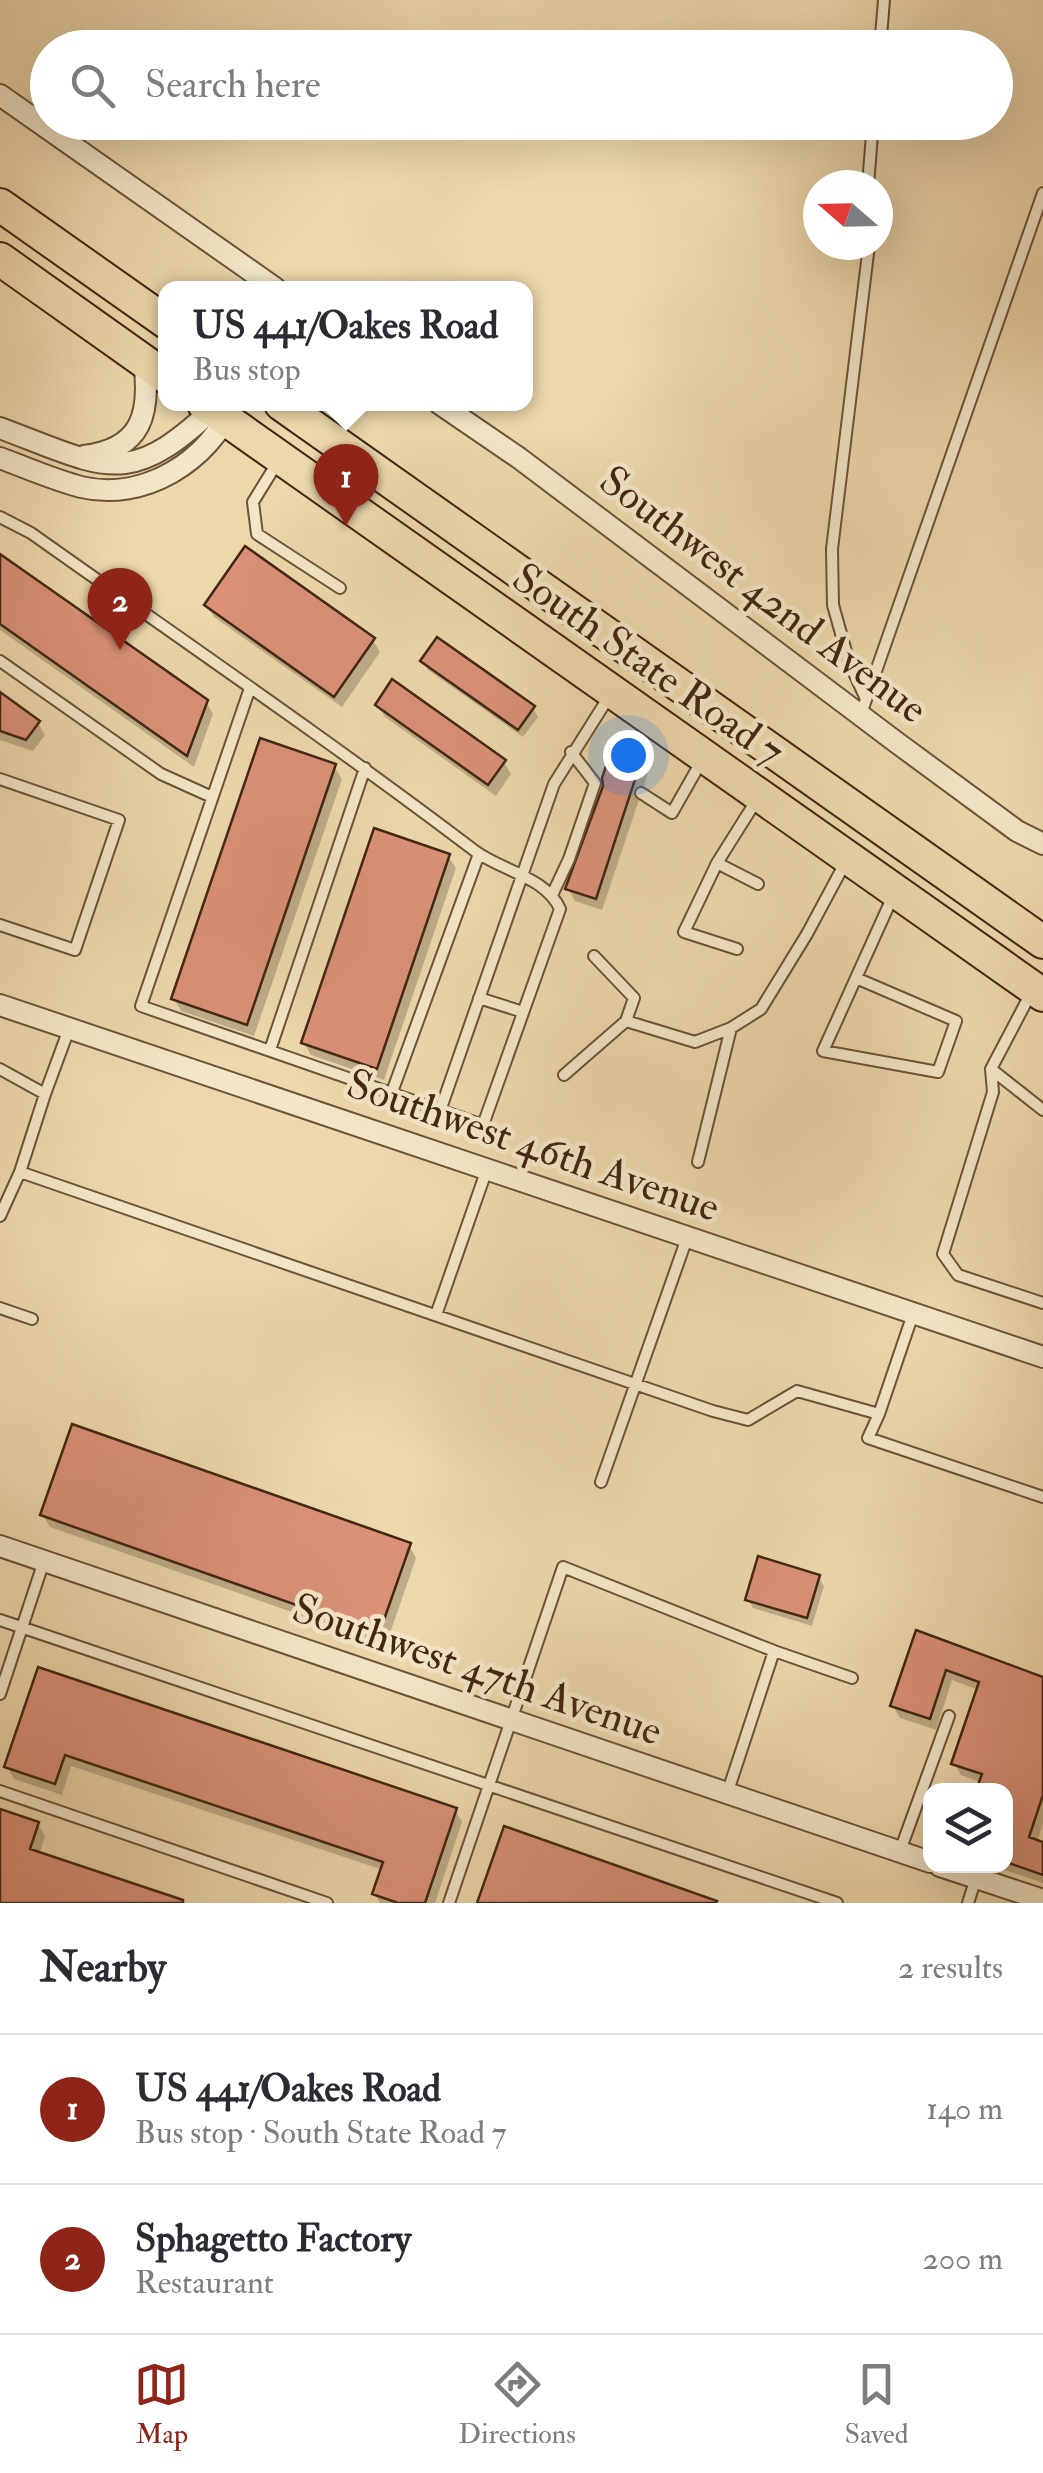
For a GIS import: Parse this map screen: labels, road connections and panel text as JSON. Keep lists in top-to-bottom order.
{
  "streets": {
    "main road": ["South State Road 7"],
    "street": ["Southwest 42nd Avenue", "Southwest 46th Avenue", "Southwest 47th Avenue"]
  },
  "north": "left",
  "page": {
    "search": "Search here",
    "popup": ["US 441/Oakes Road", "Bus stop"],
    "pins": ["1", "2"],
    "heading": ["Nearby", "2 results"],
    "list": [
      {
        "mark": "1",
        "name": "US 441/Oakes Road",
        "note": "Bus stop · South State Road 7",
        "value": "140 m"
      },
      {
        "mark": "2",
        "name": "Sphagetto Factory",
        "note": "Restaurant",
        "value": "200 m"
      }
    ],
    "nav": ["Map", "Directions", "Saved"]
  }
}
